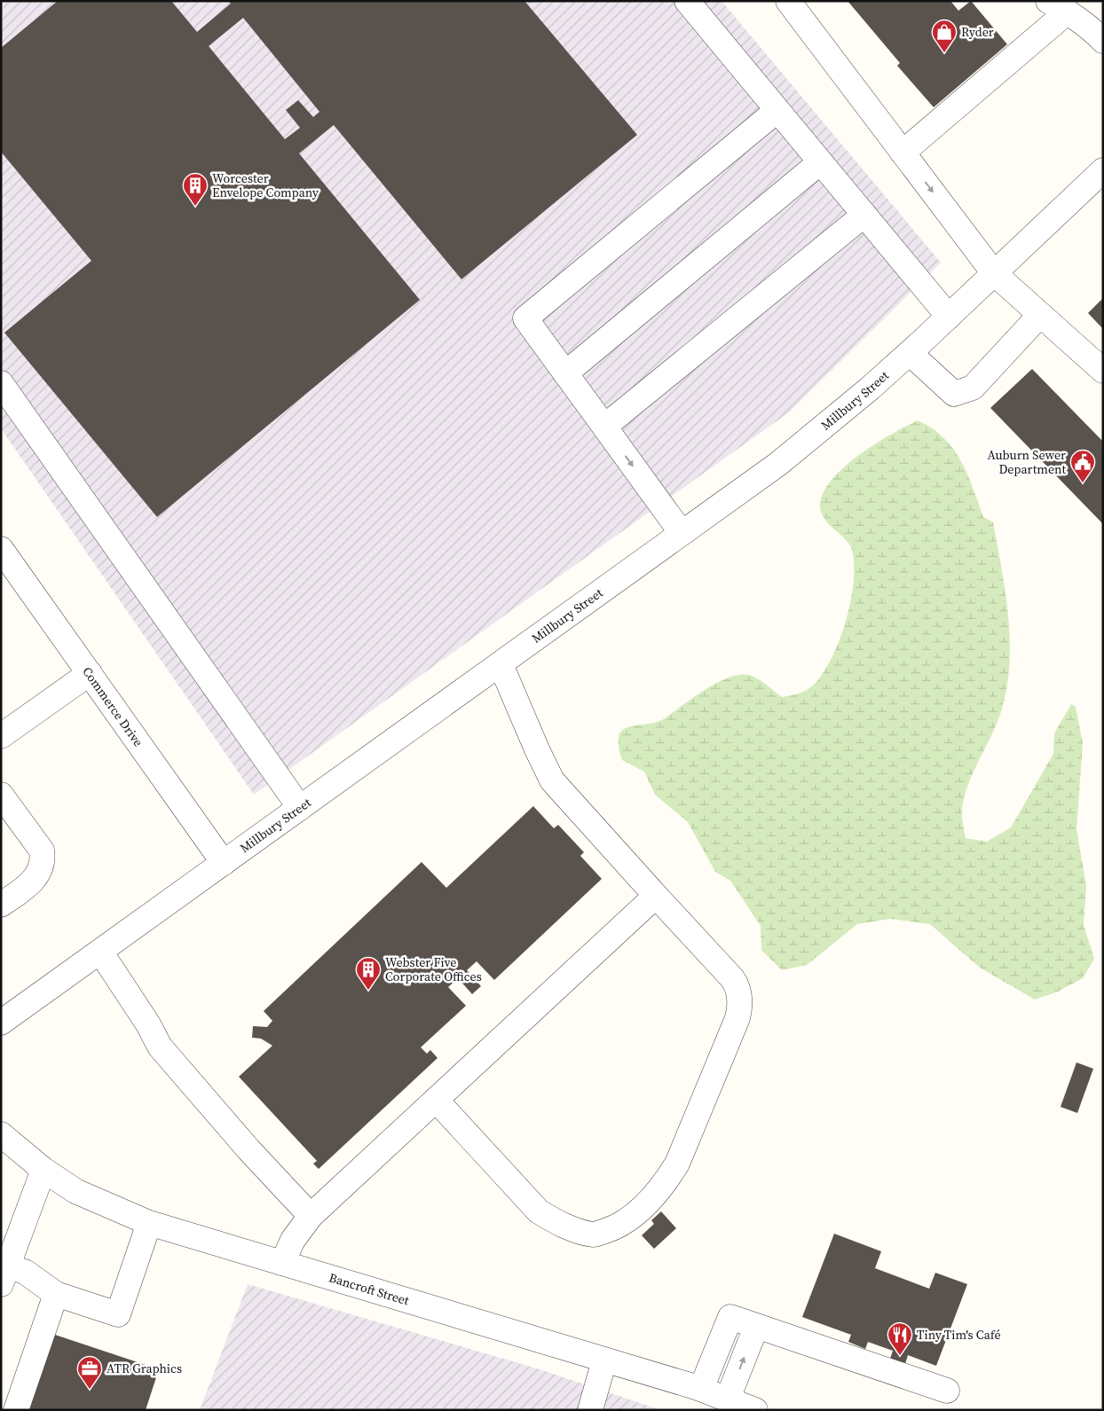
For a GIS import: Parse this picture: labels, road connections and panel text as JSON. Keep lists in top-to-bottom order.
{
  "streets": {
    "street": ["Millbury Street", "Commerce Drive", "Bancroft Street"]
  },
  "crossings": [
    ["Millbury Street", "Commerce Drive"]
  ],
  "places": {
    "shop": ["Ryder"],
    "building": ["Worcester Envelope Company", "Webster Five Corporate Offices"],
    "public building": ["Auburn Sewer Department"],
    "restaurant": ["Tiny Tim's Café"],
    "office": ["ATR Graphics"]
  }
}
